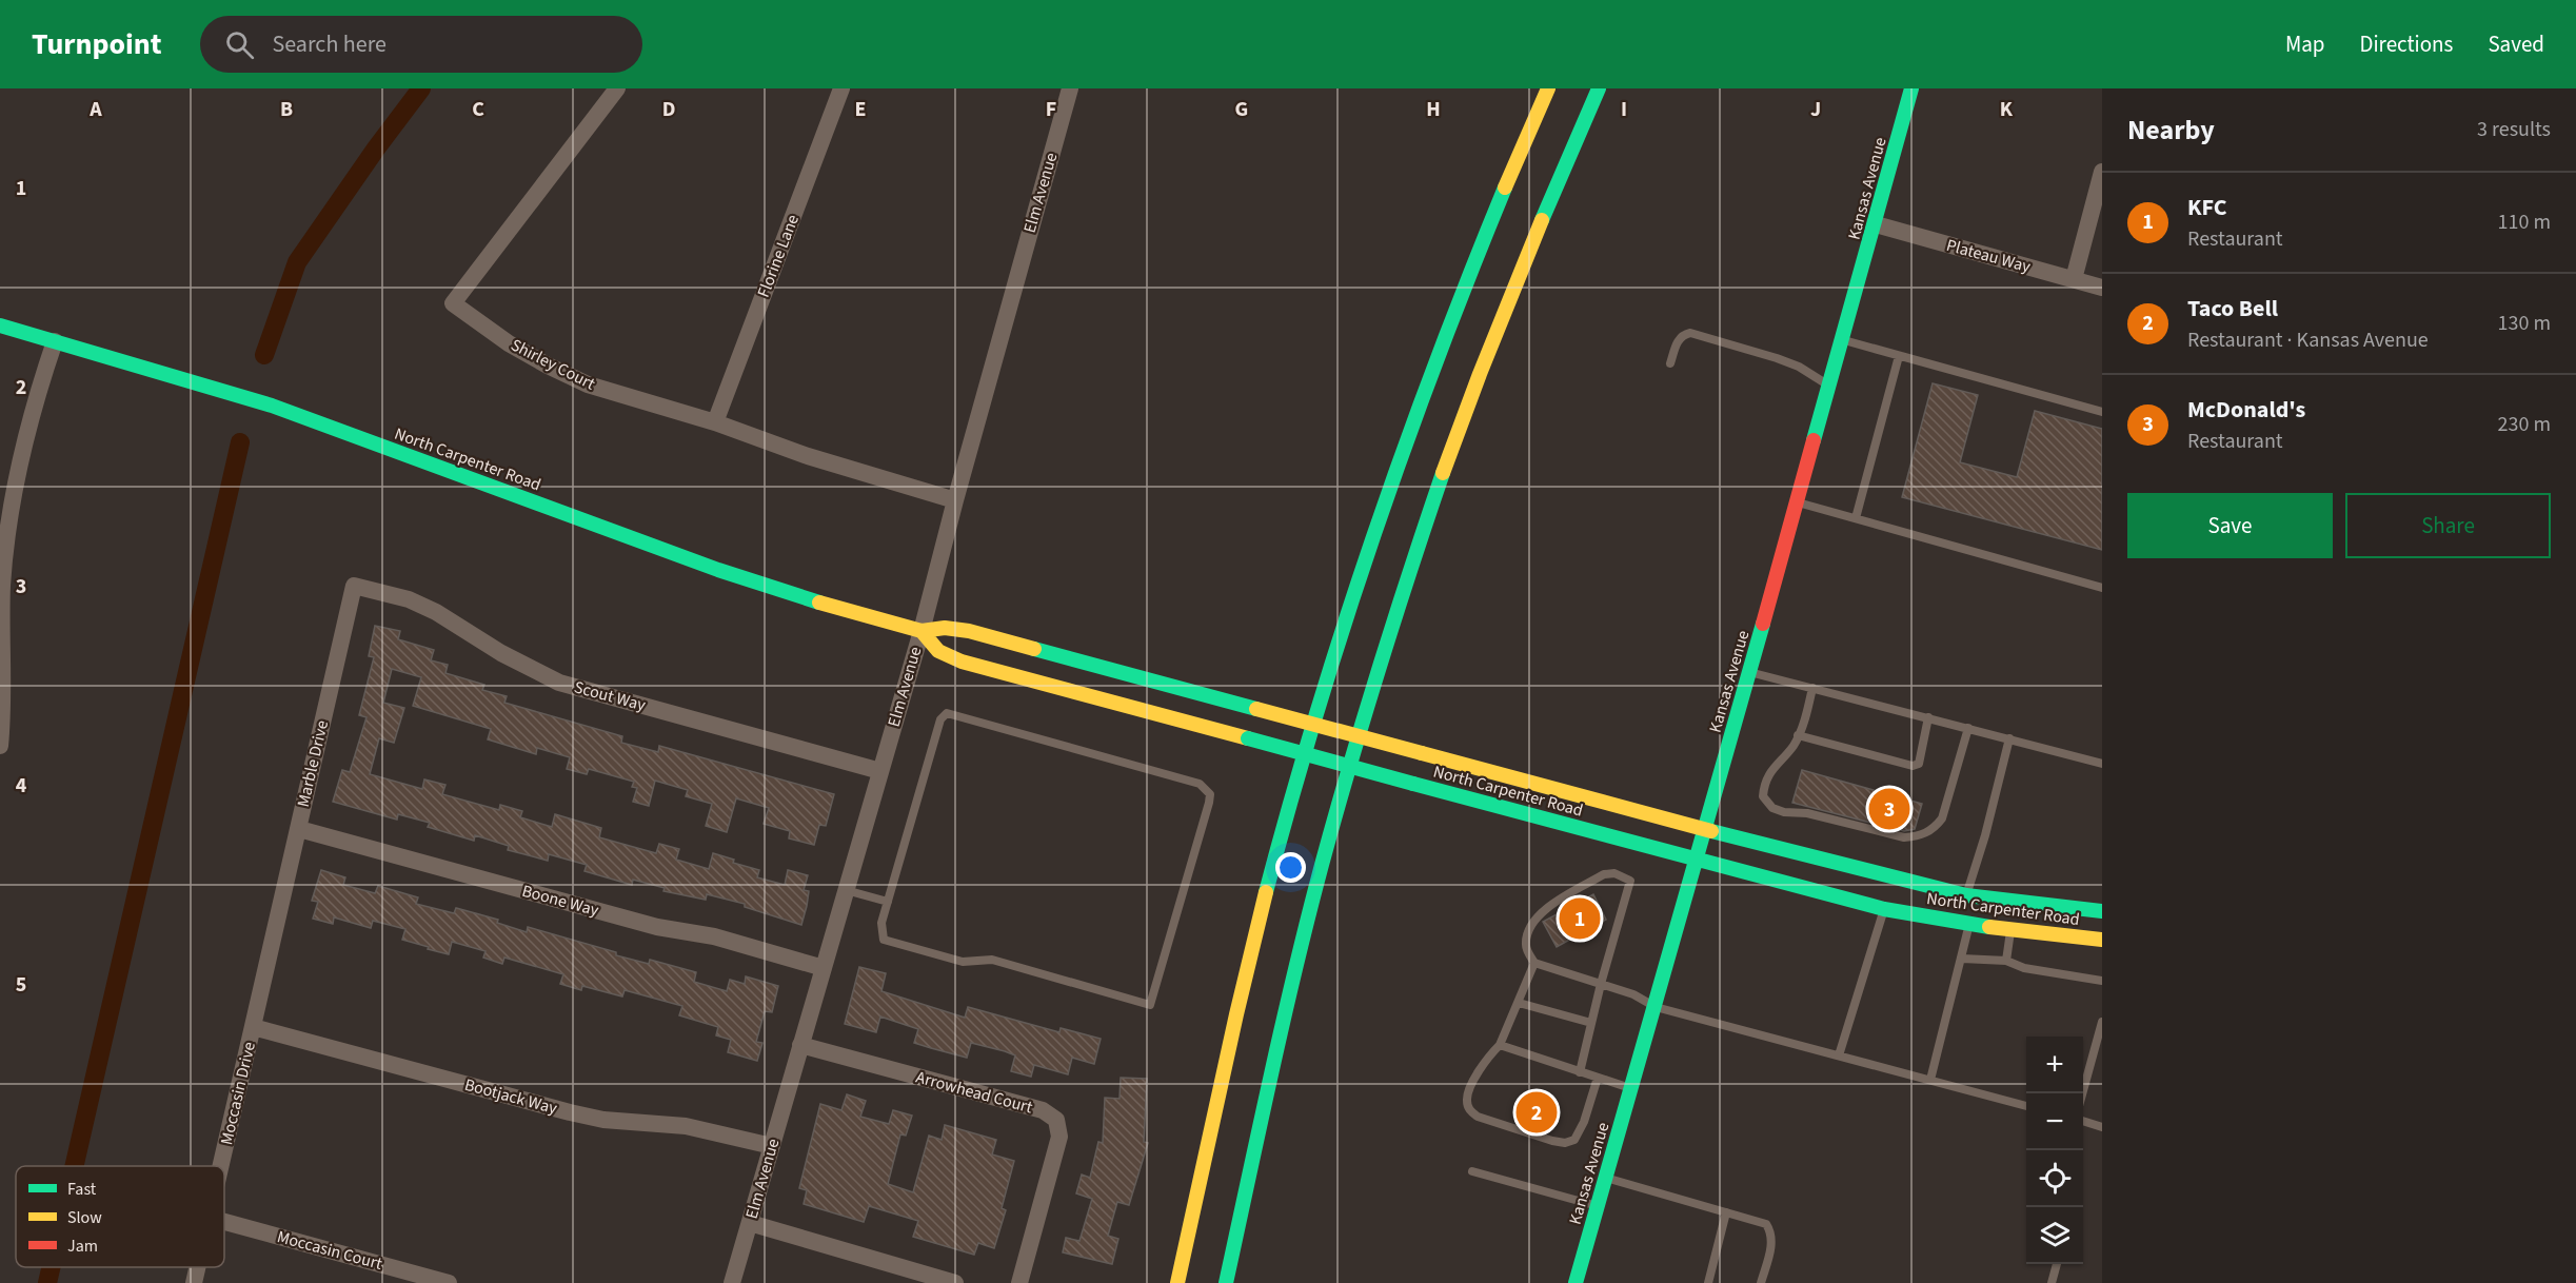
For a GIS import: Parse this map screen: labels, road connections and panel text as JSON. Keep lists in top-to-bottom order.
{
  "streets": {
    "main road": ["Kansas Avenue", "North Carpenter Road"],
    "street": [
      "Elm Avenue",
      "Florine Lane",
      "Plateau Way",
      "Shirley Court",
      "Scout Way",
      "Marble Drive",
      "Boone Way",
      "Arrowhead Court",
      "Moccasin Drive",
      "Bootjack Way",
      "Moccasin Court"
    ]
  },
  "crossings": [
    ["Kansas Avenue", "Plateau Way"],
    ["Kansas Avenue", "North Carpenter Road"],
    ["Elm Avenue", "Shirley Court"],
    ["Elm Avenue", "North Carpenter Road"],
    ["Elm Avenue", "Scout Way"],
    ["Elm Avenue", "Boone Way"],
    ["Elm Avenue", "Arrowhead Court"],
    ["Elm Avenue", "Bootjack Way"],
    ["Florine Lane", "Shirley Court"],
    ["Scout Way", "Marble Drive"],
    ["Marble Drive", "Boone Way"],
    ["Marble Drive", "Moccasin Drive"],
    ["Moccasin Drive", "Bootjack Way"]
  ],
  "legend": ["Fast", "Slow", "Jam"],
  "page": {
    "header": "Turnpoint",
    "search": "Search here",
    "nav": ["Map", "Directions", "Saved"],
    "heading": ["Nearby", "3 results"],
    "list": [
      {
        "mark": "1",
        "name": "KFC",
        "note": "Restaurant",
        "value": "110 m"
      },
      {
        "mark": "2",
        "name": "Taco Bell",
        "note": "Restaurant · Kansas Avenue",
        "value": "130 m"
      },
      {
        "mark": "3",
        "name": "McDonald's",
        "note": "Restaurant",
        "value": "230 m"
      }
    ],
    "buttons": ["Save", "Share"],
    "pins": ["3", "1", "2"],
    "map_buttons": ["+", "−"]
  },
  "grid": {
    "columns": [
      "A",
      "B",
      "C",
      "D",
      "E",
      "F",
      "G",
      "H",
      "I",
      "J",
      "K"
    ],
    "rows": [
      "1",
      "2",
      "3",
      "4",
      "5"
    ]
  }
}
